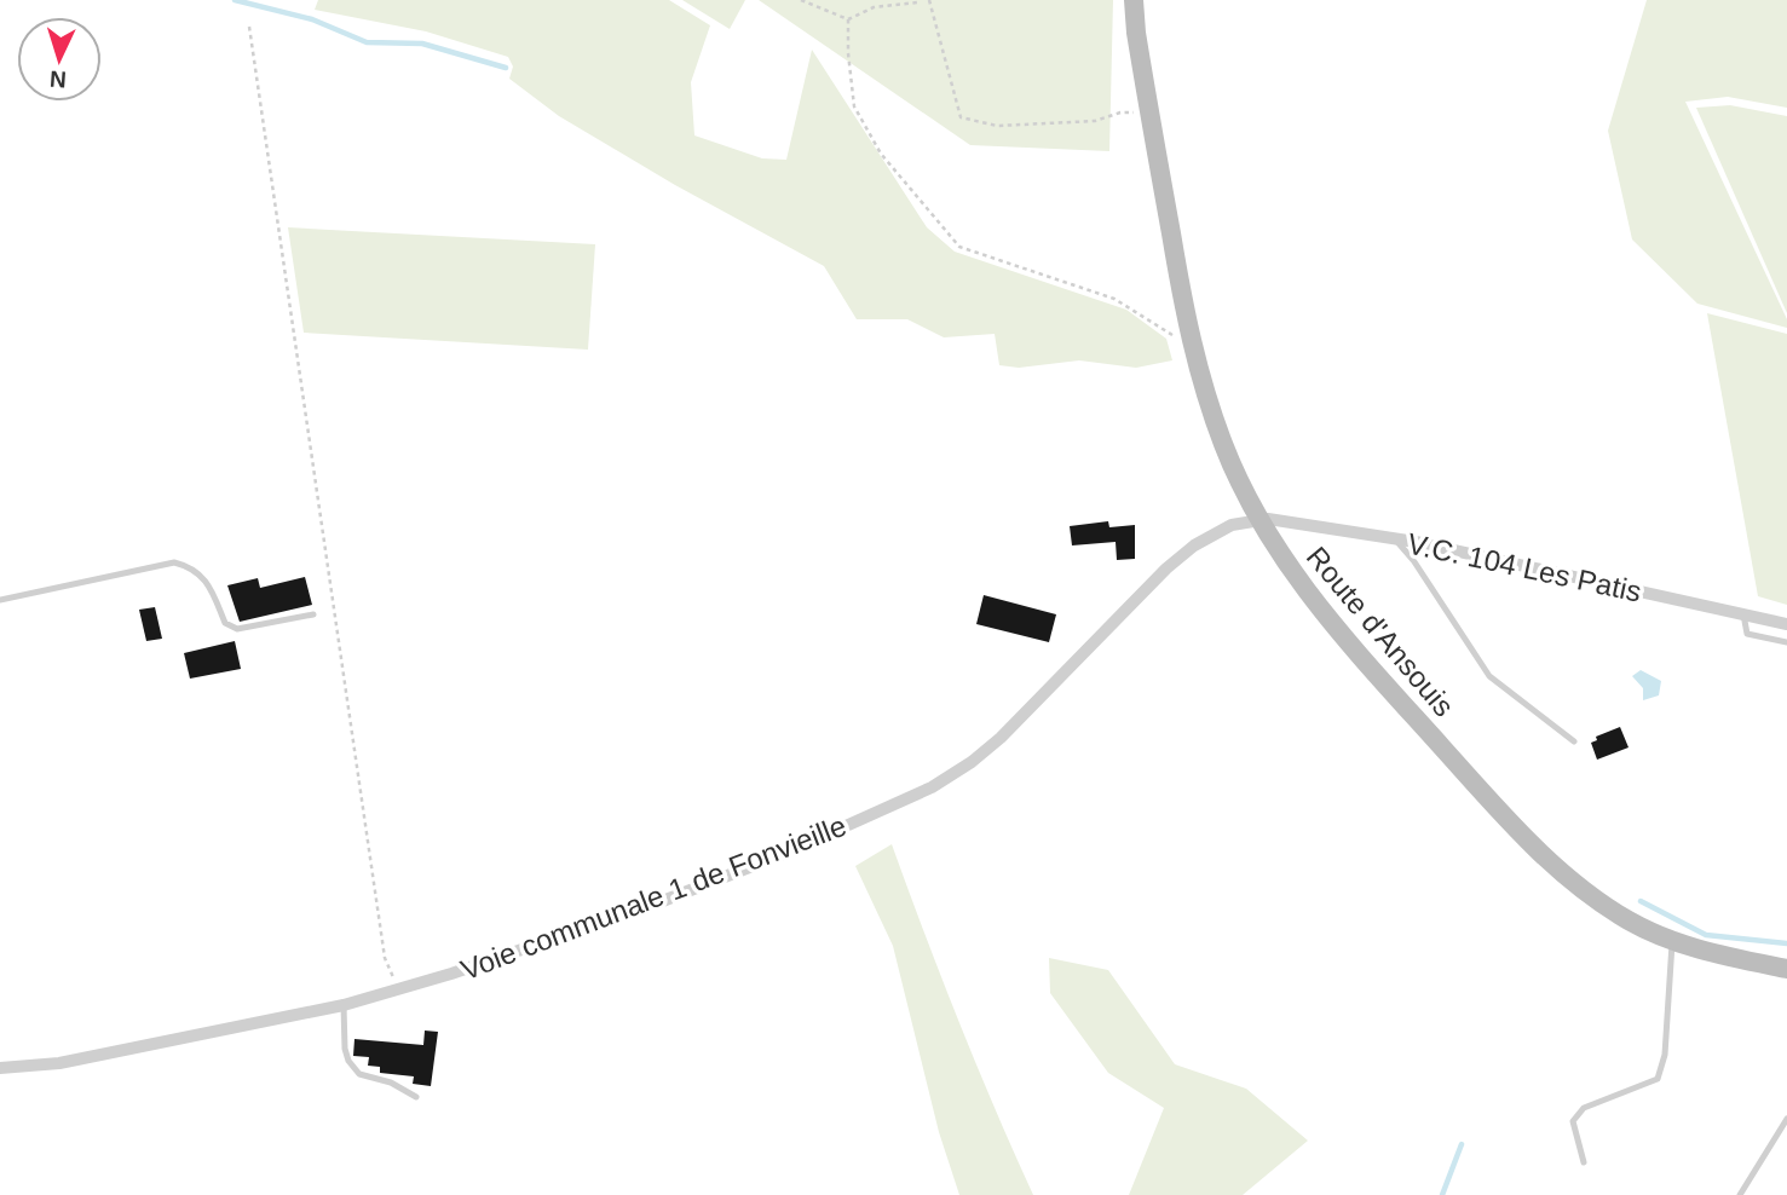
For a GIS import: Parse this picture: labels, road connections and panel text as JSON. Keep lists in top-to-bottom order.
{
  "streets": {
    "street": ["V.C. 104 Les Patis", "Route d'Ansouis", "Voie communale 1 de Fonvieille"]
  },
  "crossings": [
    ["V.C. 104 Les Patis", "Route d'Ansouis"],
    ["V.C. 104 Les Patis", "Voie communale 1 de Fonvieille"],
    ["Route d'Ansouis", "Voie communale 1 de Fonvieille"]
  ],
  "north": "bottom"
}
